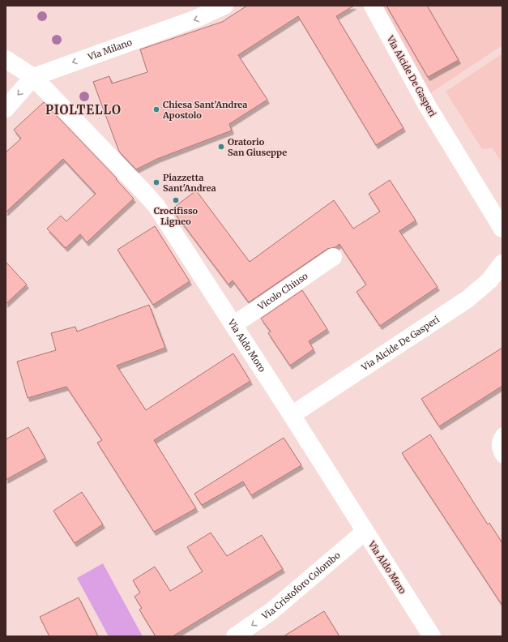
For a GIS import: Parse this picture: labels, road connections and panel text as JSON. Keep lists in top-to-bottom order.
{
  "streets": {
    "street": [
      "Via Milano",
      "Via Alcide De Gasperi",
      "Vicolo Chiuso",
      "Via Aldo Moro",
      "Via Cristoforo Colombo"
    ]
  },
  "crossings": [
    ["Via Milano", "Via Aldo Moro"],
    ["Via Alcide De Gasperi", "Via Aldo Moro"],
    ["Vicolo Chiuso", "Via Aldo Moro"],
    ["Via Aldo Moro", "Via Cristoforo Colombo"]
  ],
  "one_way": ["Via Milano", "Via Cristoforo Colombo"],
  "districts": ["PIOLTELLO"],
  "places": [
    "Chiesa Sant'Andrea Apostolo",
    "Oratorio San Giuseppe",
    "Piazzetta Sant'Andrea",
    "Crocifisso Ligneo"
  ]
}
